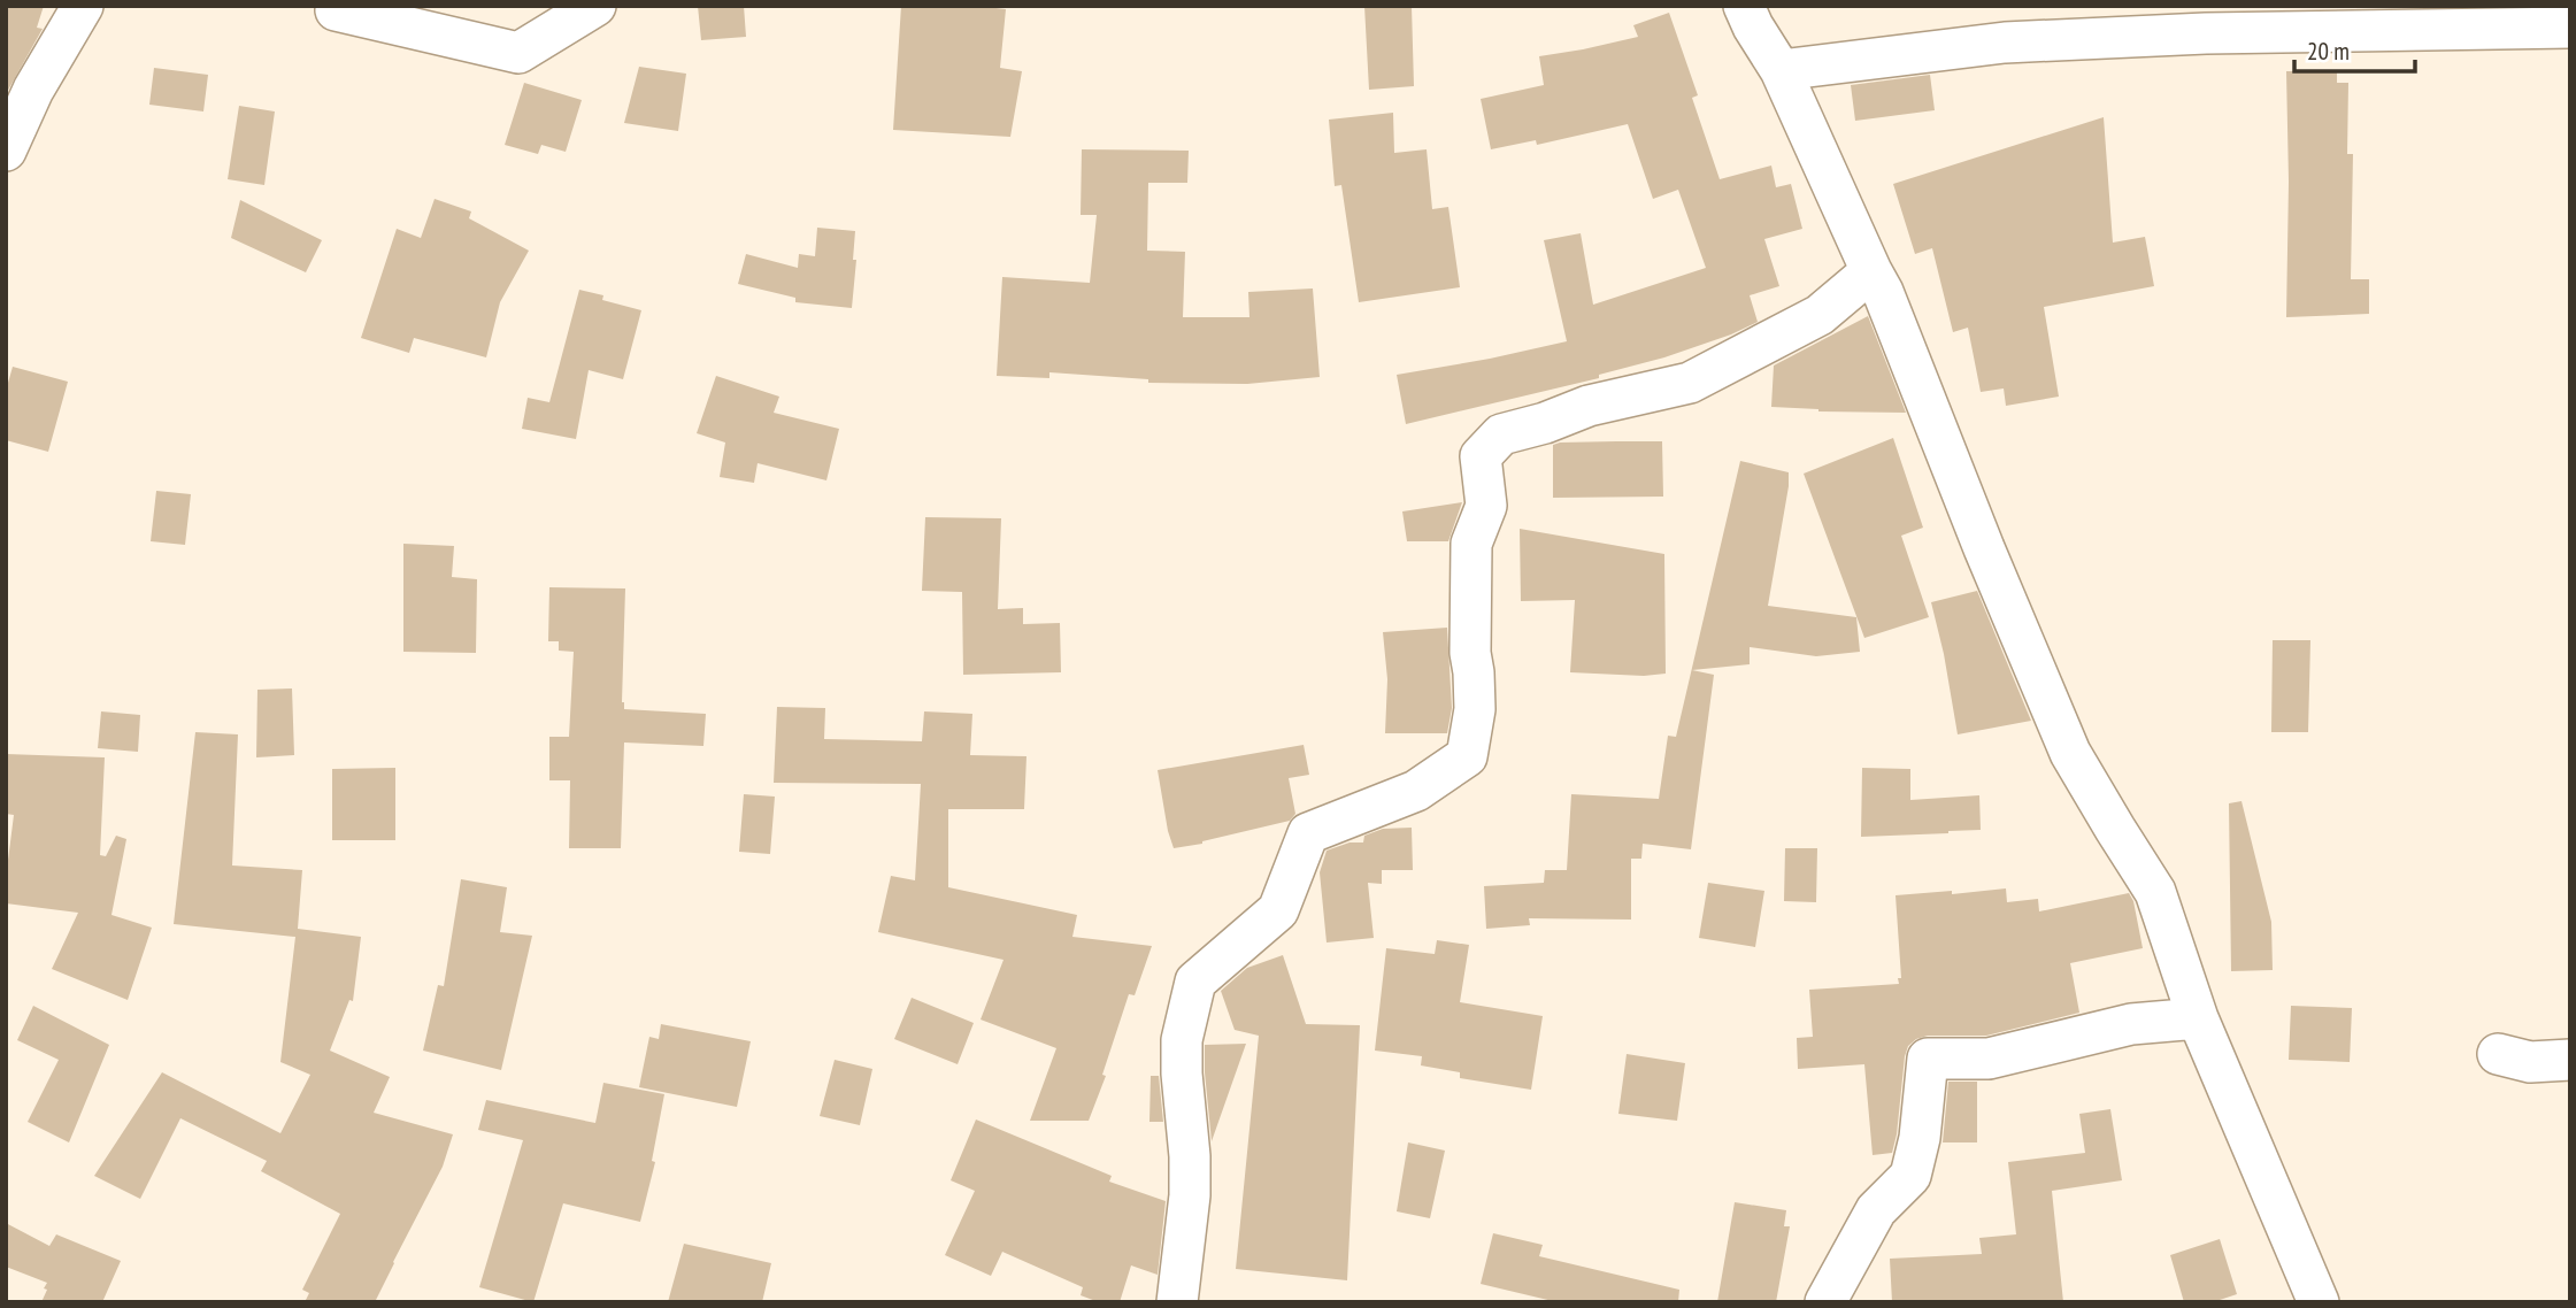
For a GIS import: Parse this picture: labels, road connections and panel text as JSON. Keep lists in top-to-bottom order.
{
  "scale_bar": "20 m"
}
